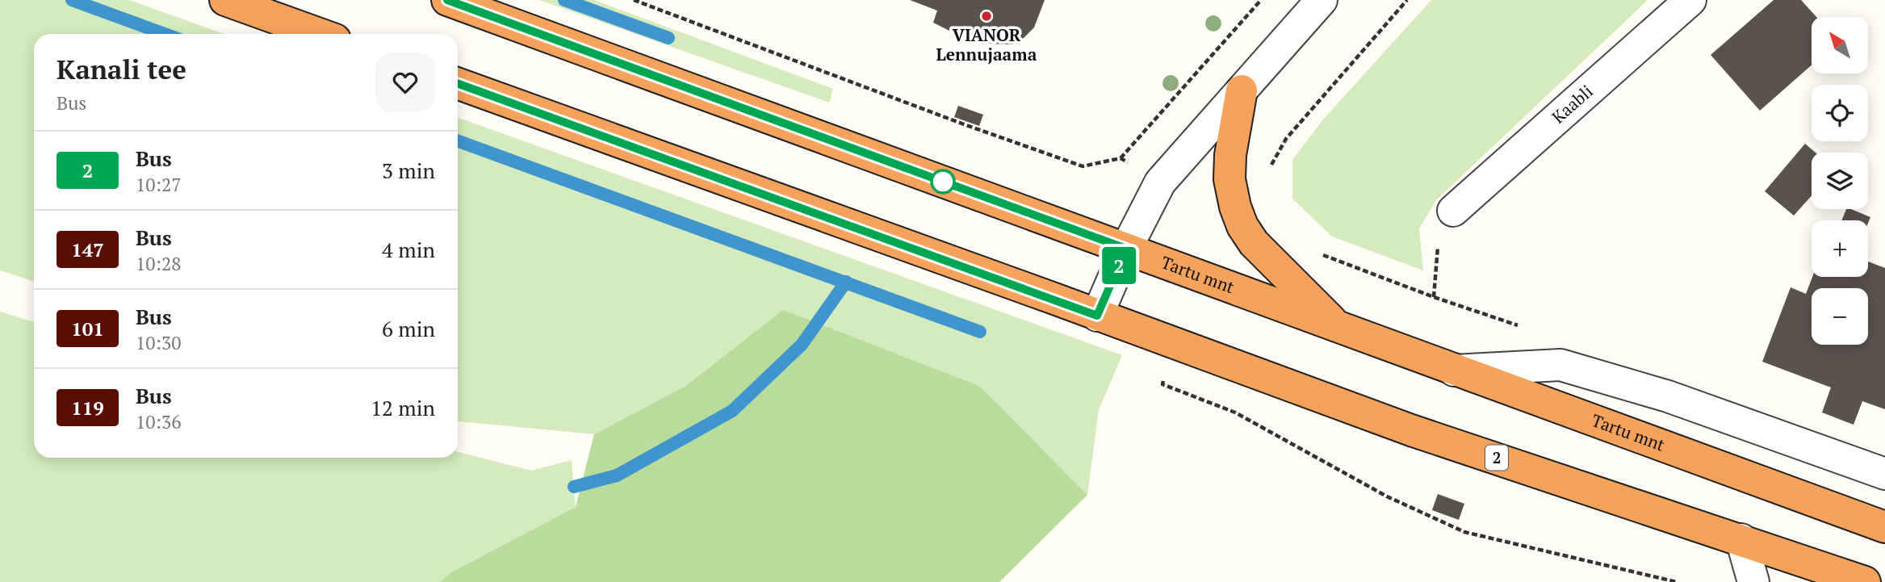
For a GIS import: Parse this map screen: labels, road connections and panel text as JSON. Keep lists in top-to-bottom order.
{
  "streets": {
    "highway": ["Tartu mnt", "2"],
    "street": ["Kaabli"]
  },
  "places": ["VIANOR Lennujaama"],
  "lines": ["bus line 2"],
  "north": "top left",
  "page": {
    "on_map": "2",
    "map_buttons": ["+", "−"],
    "heading": ["Kanali tee", "Bus"],
    "list": [
      {
        "mark": "2",
        "name": "Bus",
        "note": "10:27",
        "value": "3 min"
      },
      {
        "mark": "147",
        "name": "Bus",
        "note": "10:28",
        "value": "4 min"
      },
      {
        "mark": "101",
        "name": "Bus",
        "note": "10:30",
        "value": "6 min"
      },
      {
        "mark": "119",
        "name": "Bus",
        "note": "10:36",
        "value": "12 min"
      }
    ]
  }
}
